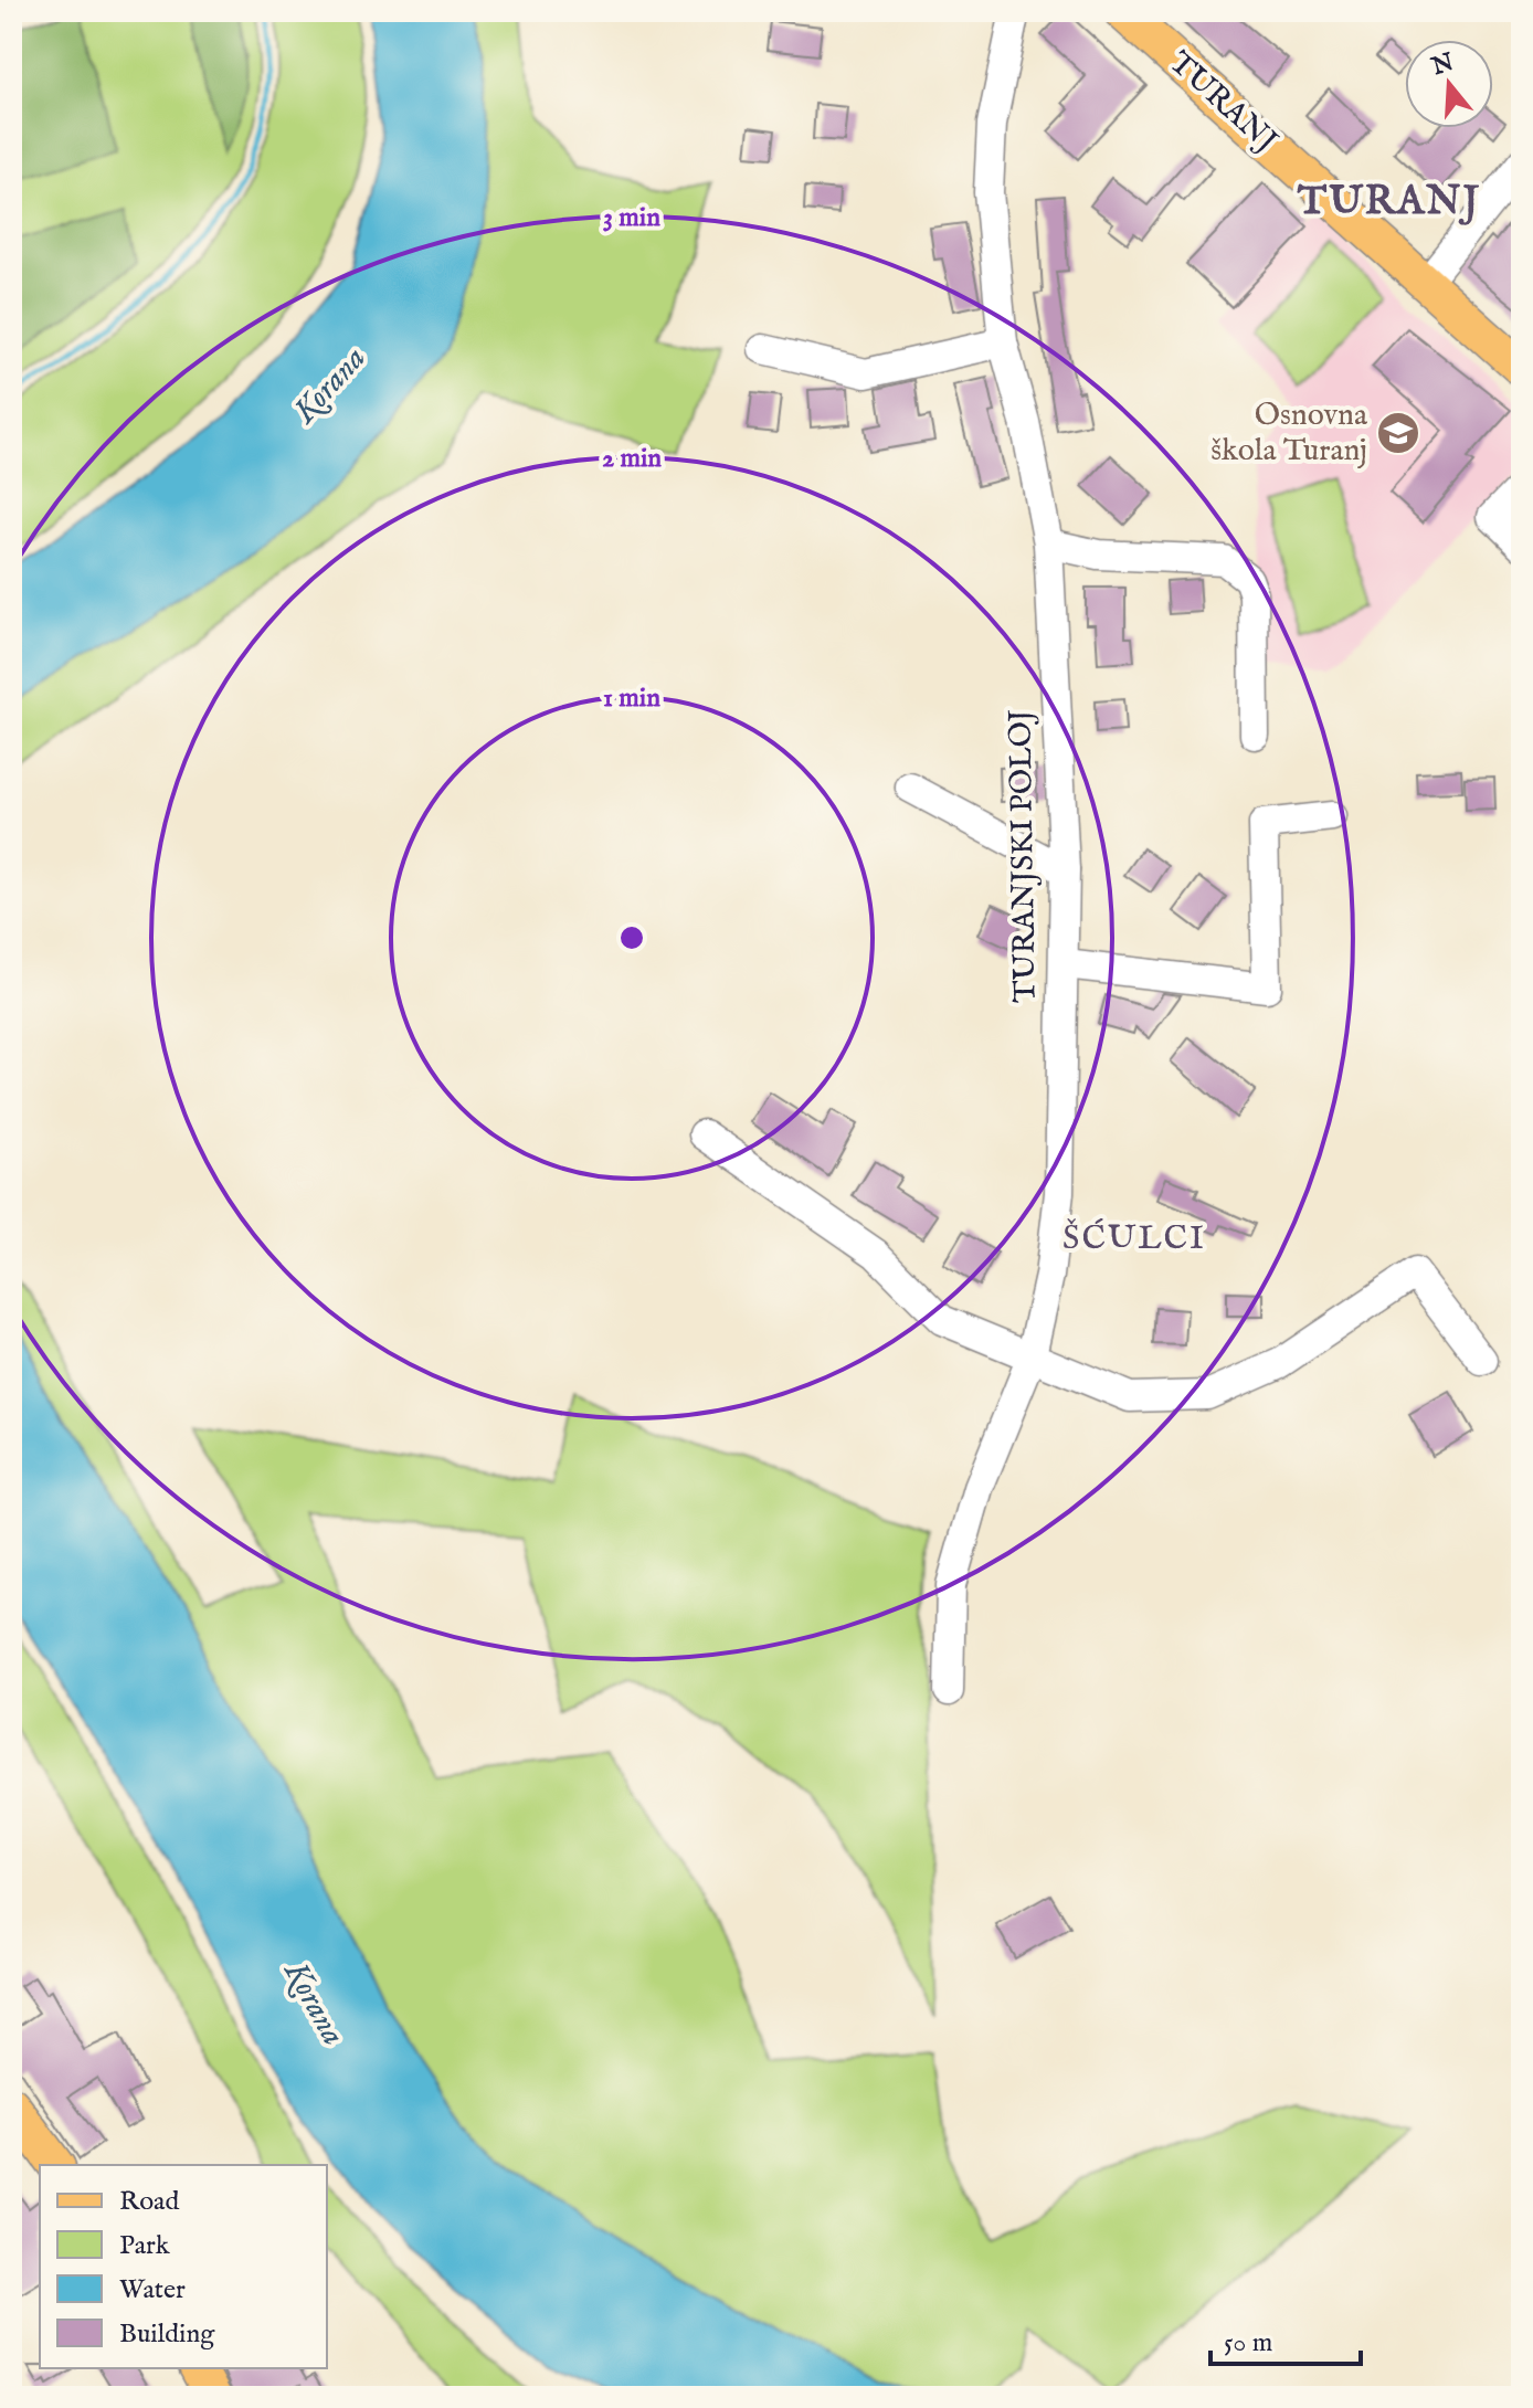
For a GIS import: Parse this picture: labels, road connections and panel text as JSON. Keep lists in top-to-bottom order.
{
  "streets": {
    "main road": ["TURANJ"],
    "street": ["TURANJSKI POLOJ"]
  },
  "districts": ["TURANJ", "ŠĆULCI"],
  "water": ["Korana"],
  "places": {
    "school or university": ["Osnovna škola Turanj"]
  },
  "legend": [
    "Road",
    "Park",
    "Water",
    "Building"
  ],
  "scale_bar": "50 m",
  "north": "top",
  "rings": ["3 min", "2 min", "1 min"]
}
